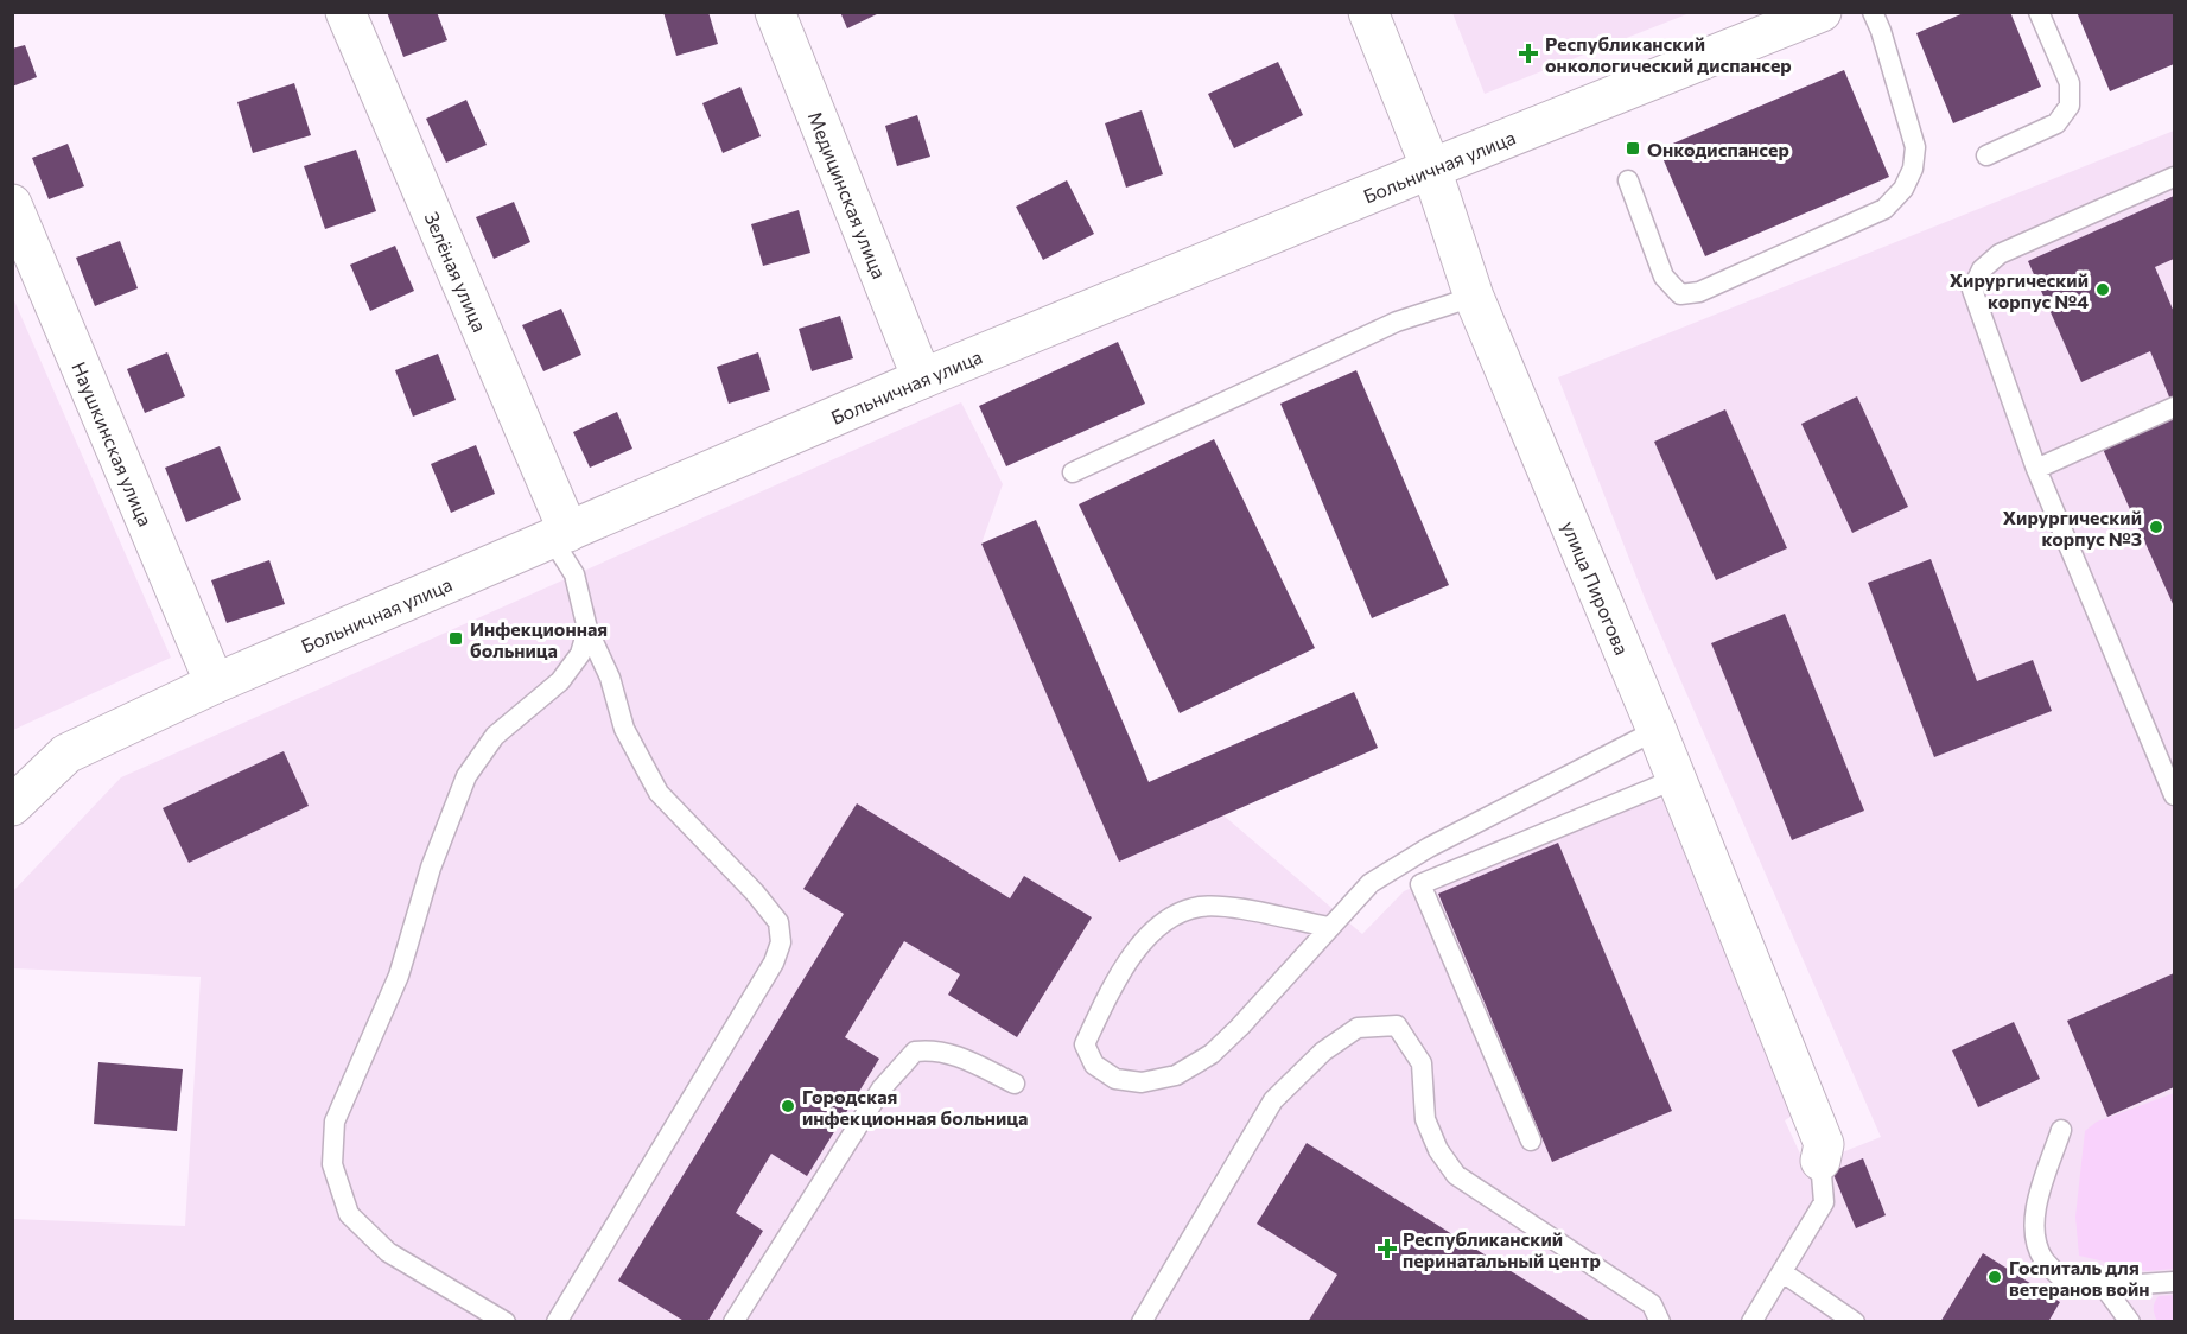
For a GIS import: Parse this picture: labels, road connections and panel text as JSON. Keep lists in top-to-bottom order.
{
  "streets": {
    "street": [
      "Больничная улица",
      "Медицинская улица",
      "Зелёная улица",
      "Наушкинская улица",
      "улица Пирогова"
    ]
  },
  "crossings": [
    ["Больничная улица", "Медицинская улица"],
    ["Больничная улица", "Зелёная улица"],
    ["Больничная улица", "Наушкинская улица"],
    ["Больничная улица", "улица Пирогова"]
  ],
  "places": {
    "health": ["Республиканский онкологический диспансер", "Республиканский перинатальный центр"],
    "transit": ["Онкодиспансер", "Инфекционная больница"],
    "other": [
      "Хирургический корпус №4",
      "Хирургический корпус №3",
      "Городская инфекционная больница",
      "Госпиталь для ветеранов войн"
    ]
  }
}
